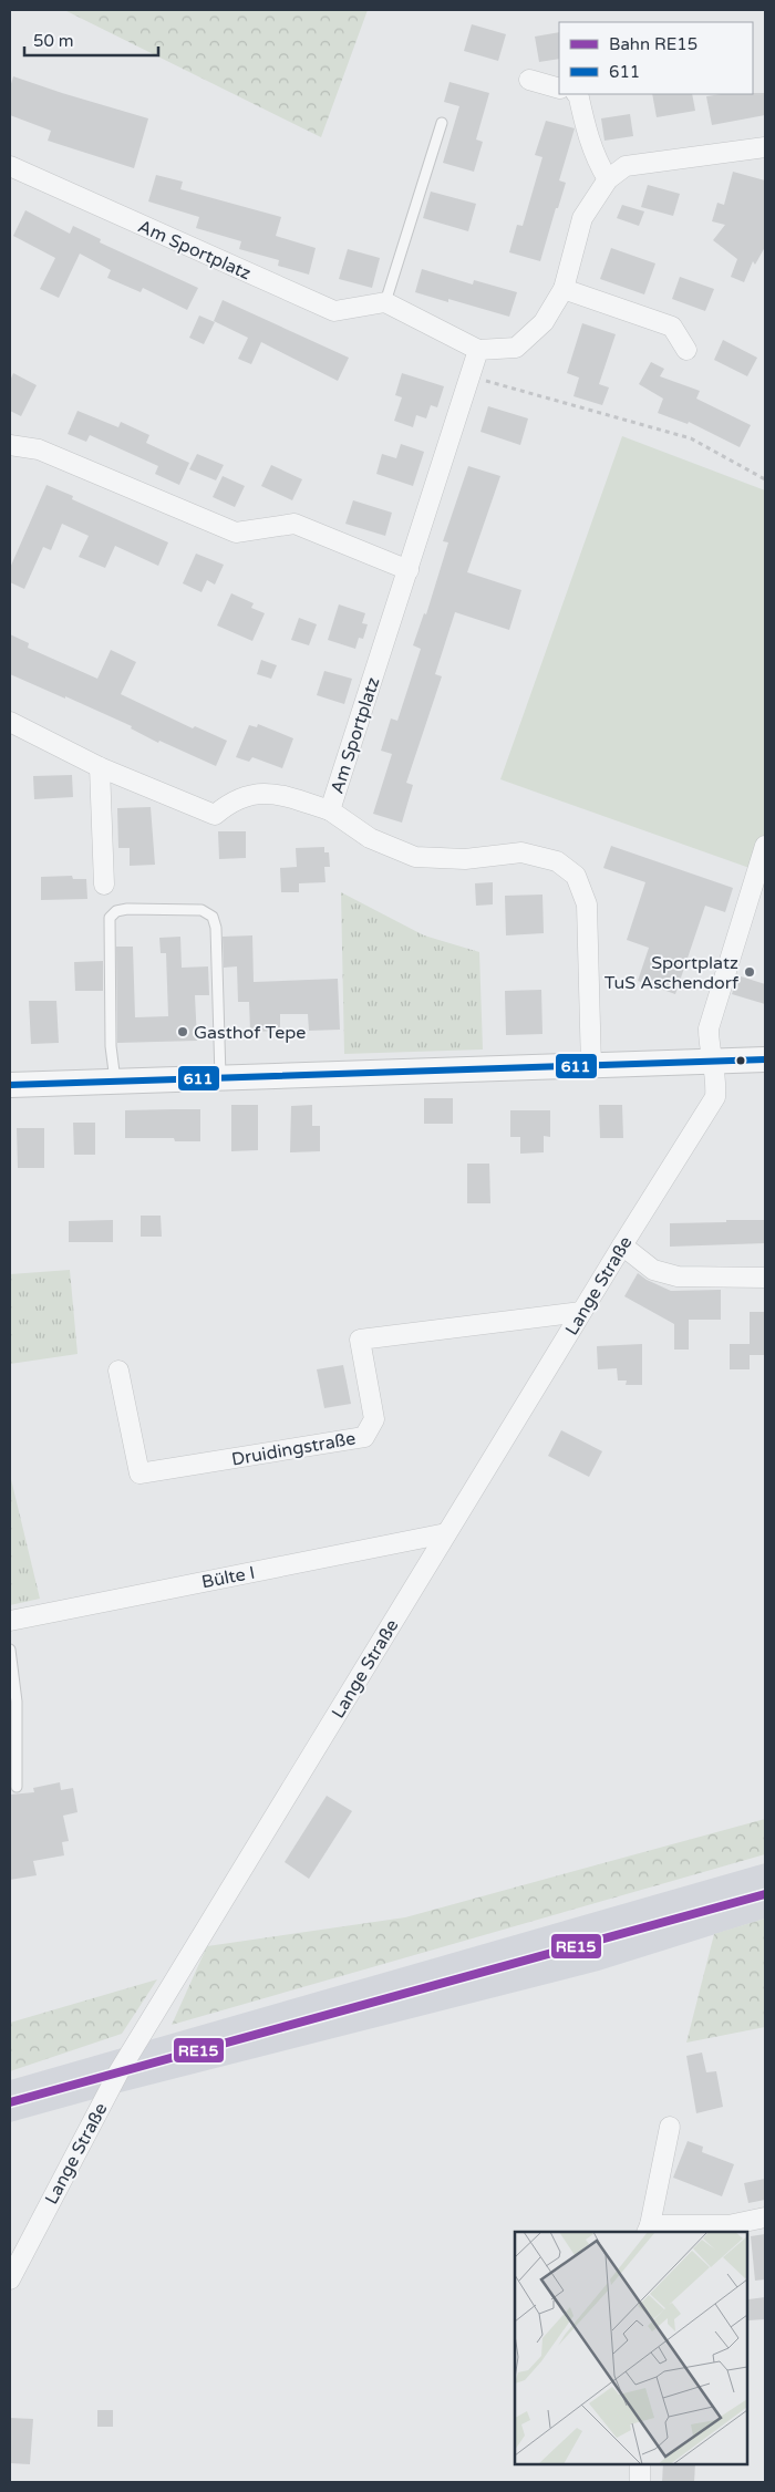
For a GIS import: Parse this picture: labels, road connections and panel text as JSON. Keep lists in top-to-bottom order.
{
  "streets": {
    "street": [
      "Am Sportplatz",
      "Lange Straße",
      "Druidingstraße",
      "Bülte I"
    ]
  },
  "crossings": [
    ["Lange Straße", "Druidingstraße"],
    ["Lange Straße", "Bülte I"]
  ],
  "places": ["Sportplatz TuS Aschendorf", "Gasthof Tepe"],
  "lines": ["transit line 611", "rail line RE15"],
  "legend": ["Bahn RE15", "611"],
  "scale_bar": "50 m"
}
